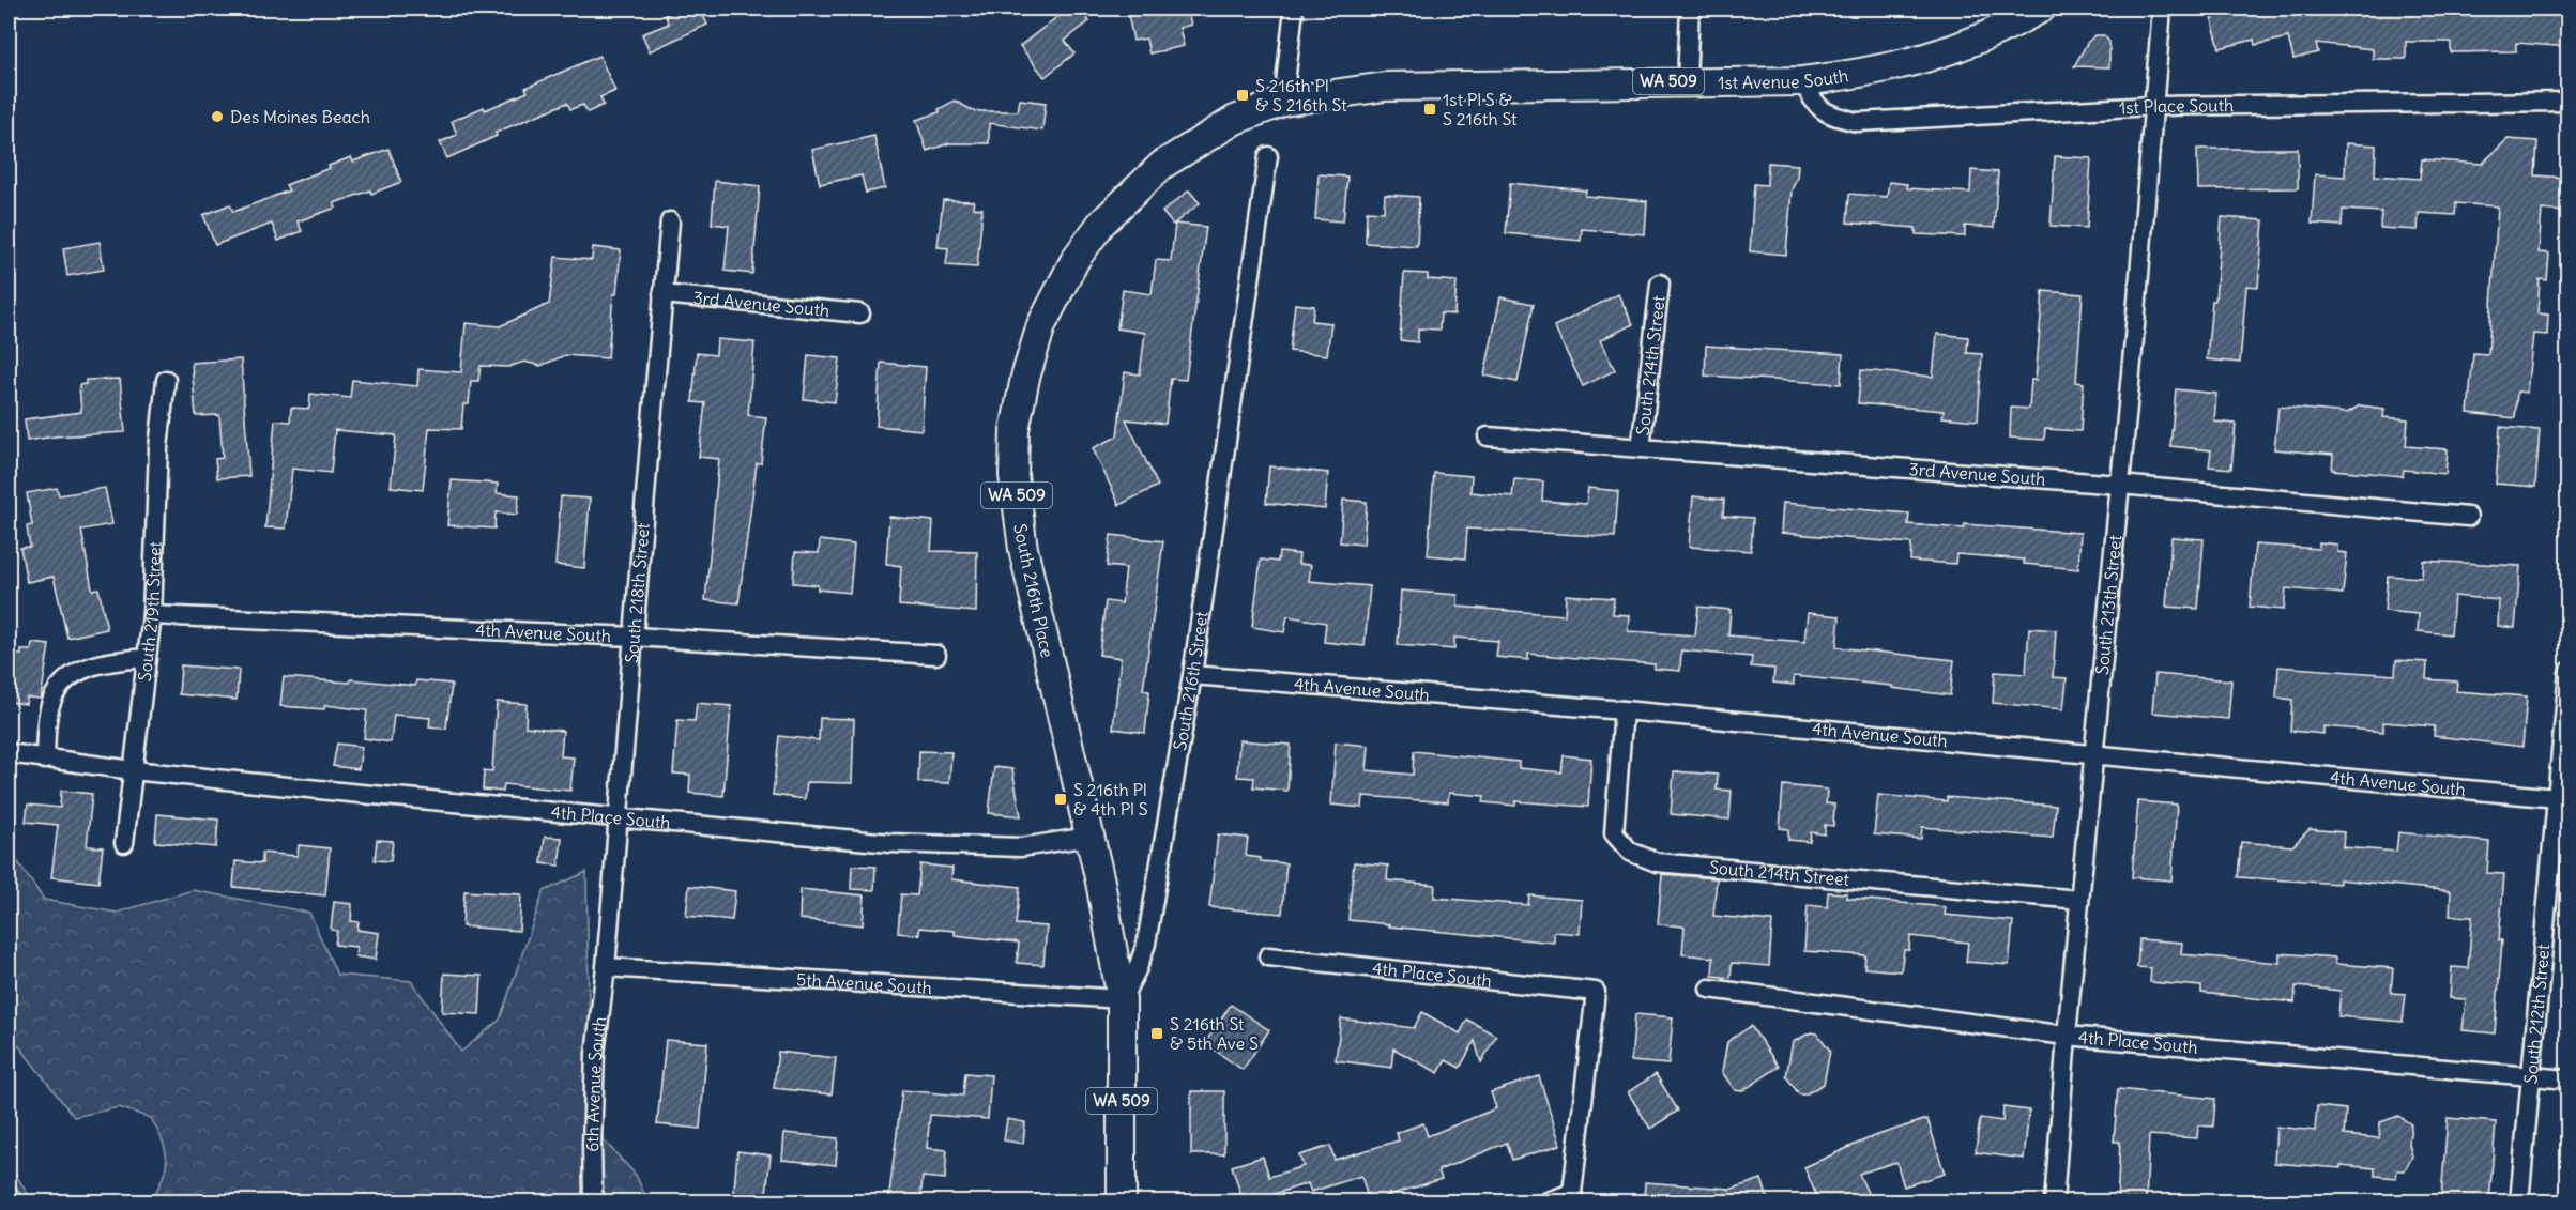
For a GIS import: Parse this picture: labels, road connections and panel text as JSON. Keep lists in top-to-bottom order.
{
  "streets": {
    "main road": [
      "1st Avenue South",
      "WA 509",
      "South 216th Place",
      "South 216th Street"
    ],
    "street": [
      "1st Place South",
      "3rd Avenue South",
      "South 214th Street",
      "South 218th Street",
      "South 213th Street",
      "South 219th Street",
      "4th Avenue South",
      "4th Place South",
      "5th Avenue South",
      "South 212th Street",
      "6th Avenue South"
    ]
  },
  "crossings": [
    ["1st Avenue South", "1st Place South"],
    ["1st Avenue South", "South 216th Place"],
    ["1st Place South", "South 213th Street"],
    ["3rd Avenue South", "South 214th Street"],
    ["3rd Avenue South", "South 218th Street"],
    ["3rd Avenue South", "South 213th Street"],
    ["South 214th Street", "South 213th Street"],
    ["South 214th Street", "4th Avenue South"],
    ["South 216th Place", "South 216th Street"],
    ["South 216th Place", "4th Place South"],
    ["South 216th Place", "5th Avenue South"],
    ["South 218th Street", "4th Avenue South"],
    ["South 218th Street", "4th Place South"],
    ["South 218th Street", "5th Avenue South"],
    ["South 218th Street", "6th Avenue South"],
    ["South 213th Street", "4th Avenue South"],
    ["South 213th Street", "4th Place South"],
    ["South 219th Street", "4th Avenue South"],
    ["South 219th Street", "4th Place South"],
    ["4th Avenue South", "South 216th Street"],
    ["4th Avenue South", "South 212th Street"],
    ["South 216th Street", "5th Avenue South"],
    ["4th Place South", "South 212th Street"],
    ["5th Avenue South", "6th Avenue South"]
  ],
  "places": {
    "transit": [
      "S 216th Pl & S 216th St",
      "1st Pl S & S 216th St",
      "S 216th Pl & 4th Pl S",
      "S 216th St & 5th Ave S"
    ],
    "other": ["Des Moines Beach"]
  }
}
